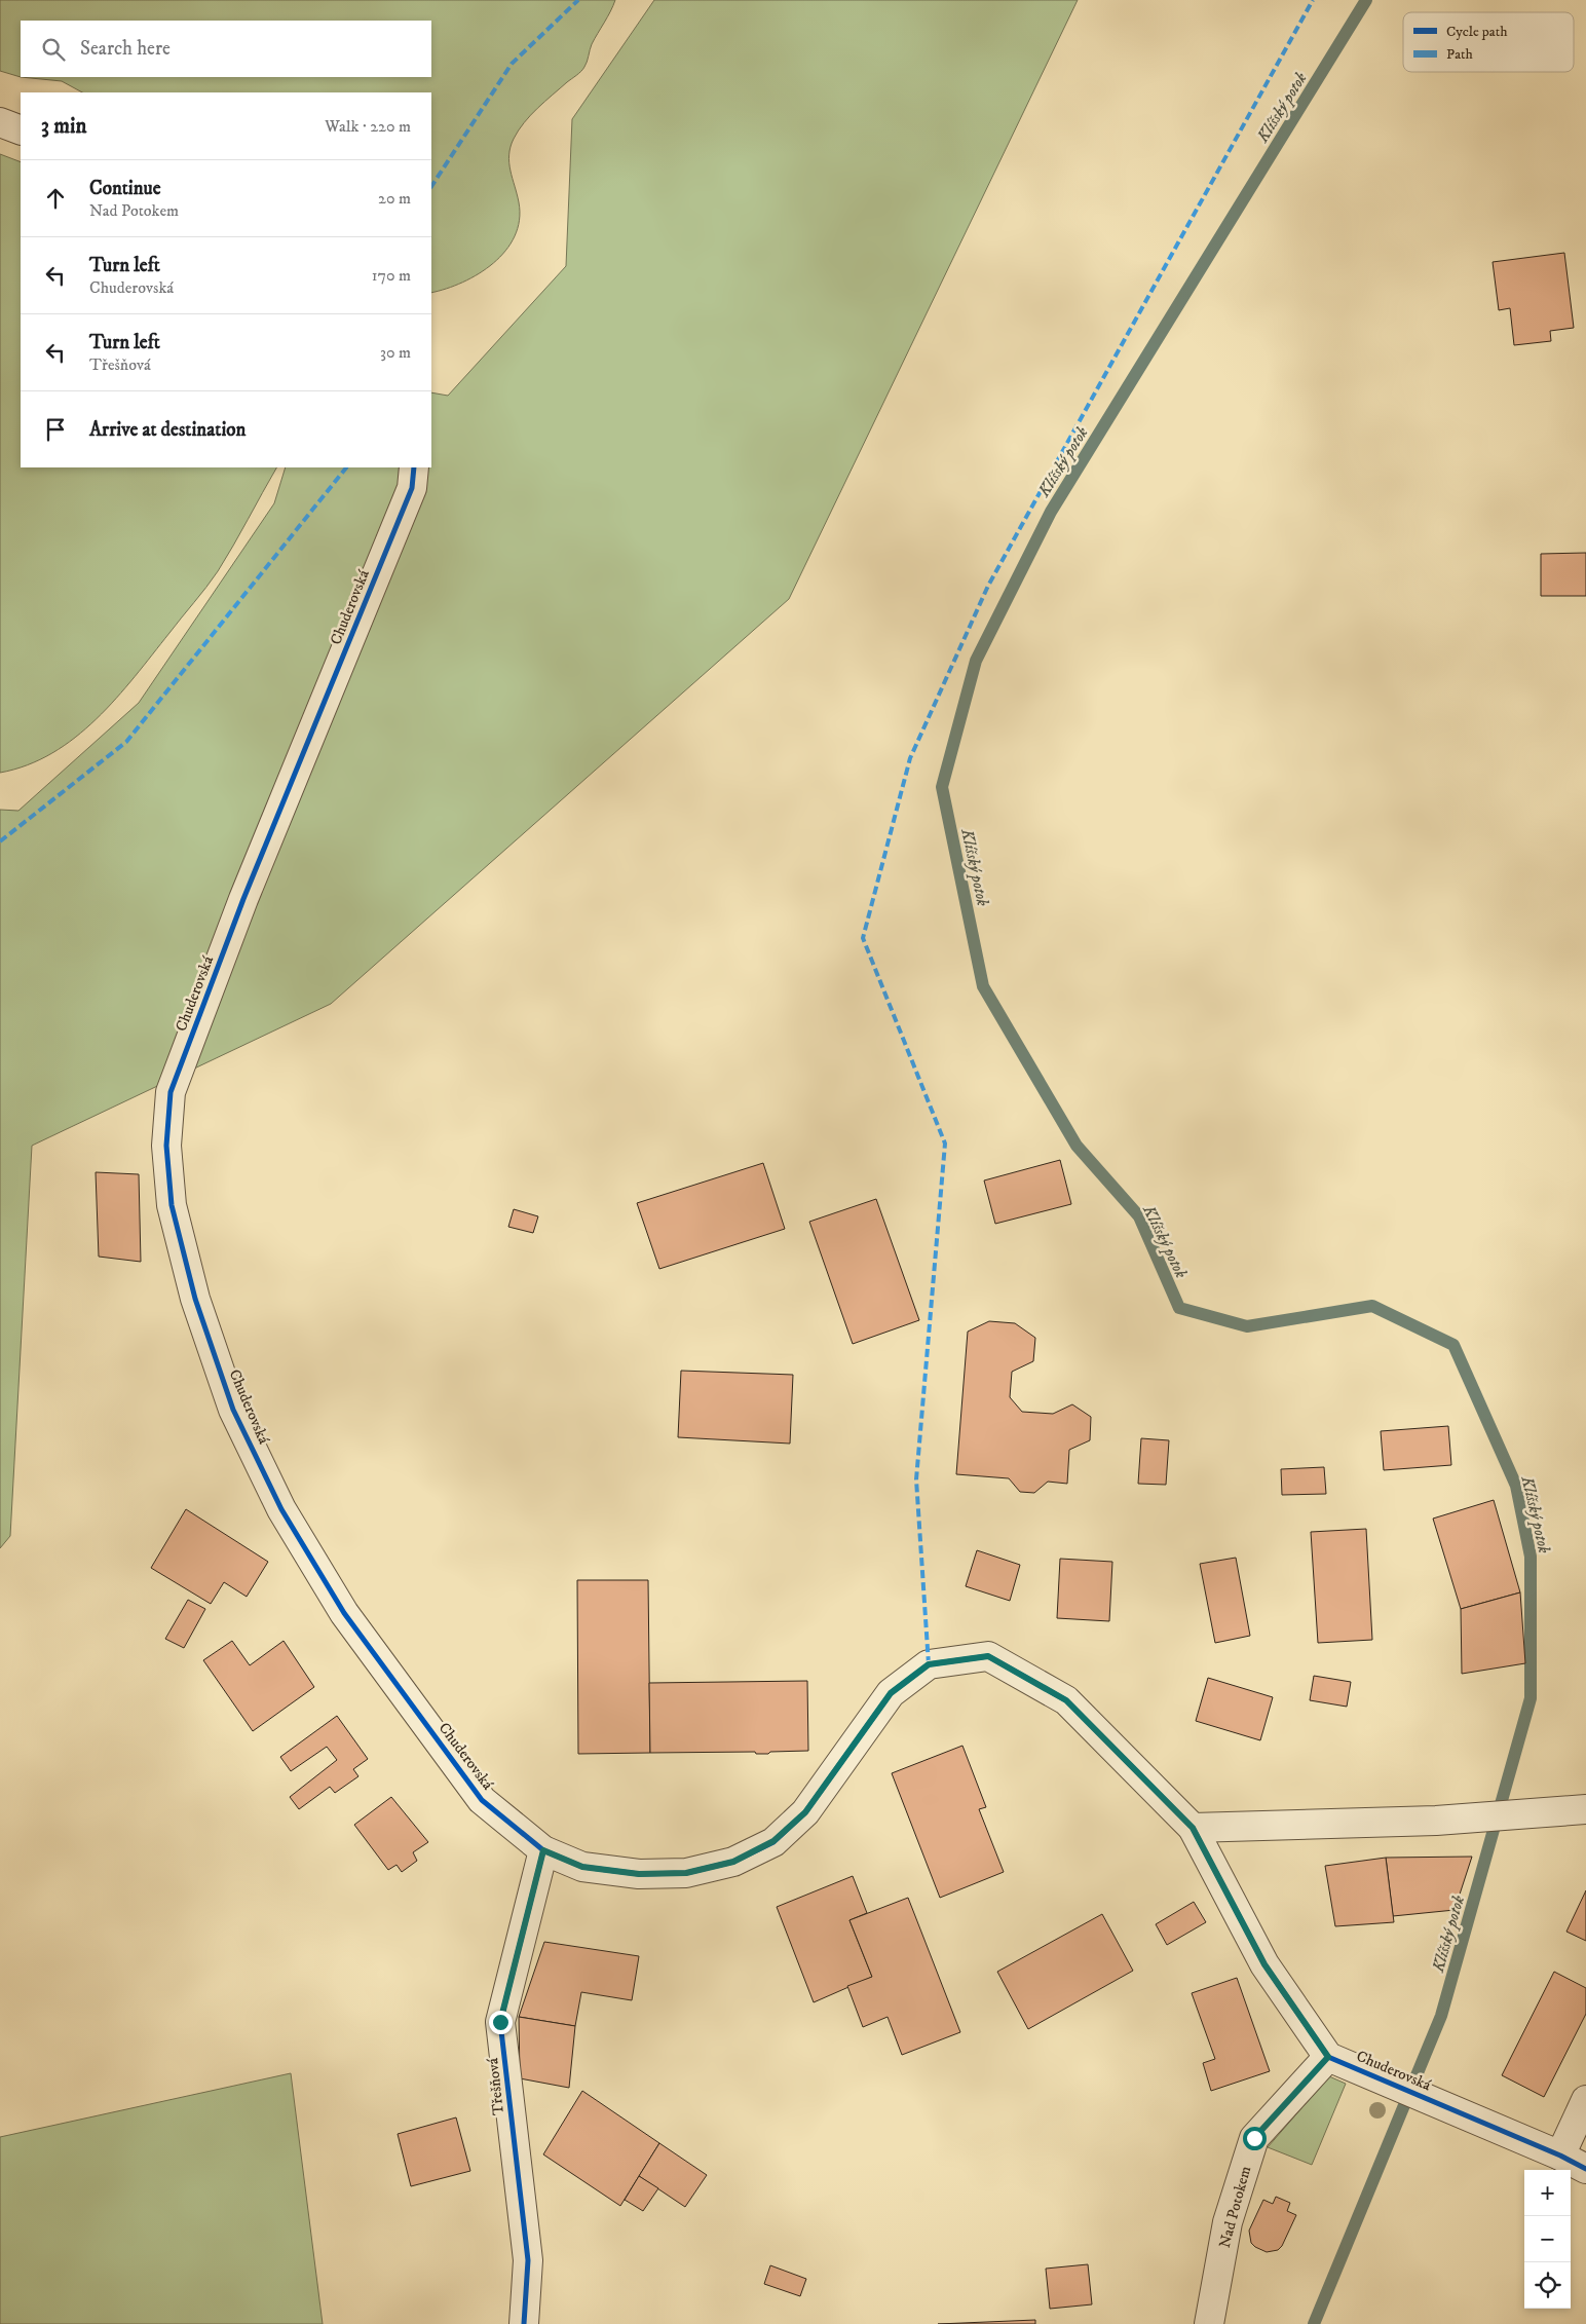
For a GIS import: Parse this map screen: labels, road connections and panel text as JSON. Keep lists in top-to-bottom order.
{
  "streets": {
    "street": ["Chuderovská", "Třešňová", "Nad Potokem"]
  },
  "crossings": [
    ["Chuderovská", "Třešňová"],
    ["Chuderovská", "Nad Potokem"]
  ],
  "water": ["Klíšský potok"],
  "legend": ["Cycle path", "Path"],
  "page": {
    "search": "Search here",
    "heading": ["3 min", "Walk · 220 m"],
    "list": [
      ["Continue", "Nad Potokem", "20 m"],
      ["Turn left", "Chuderovská", "170 m"],
      ["Turn left", "Třešňová", "30 m"],
      "Arrive at destination"
    ],
    "map_buttons": ["+", "−"]
  }
}
